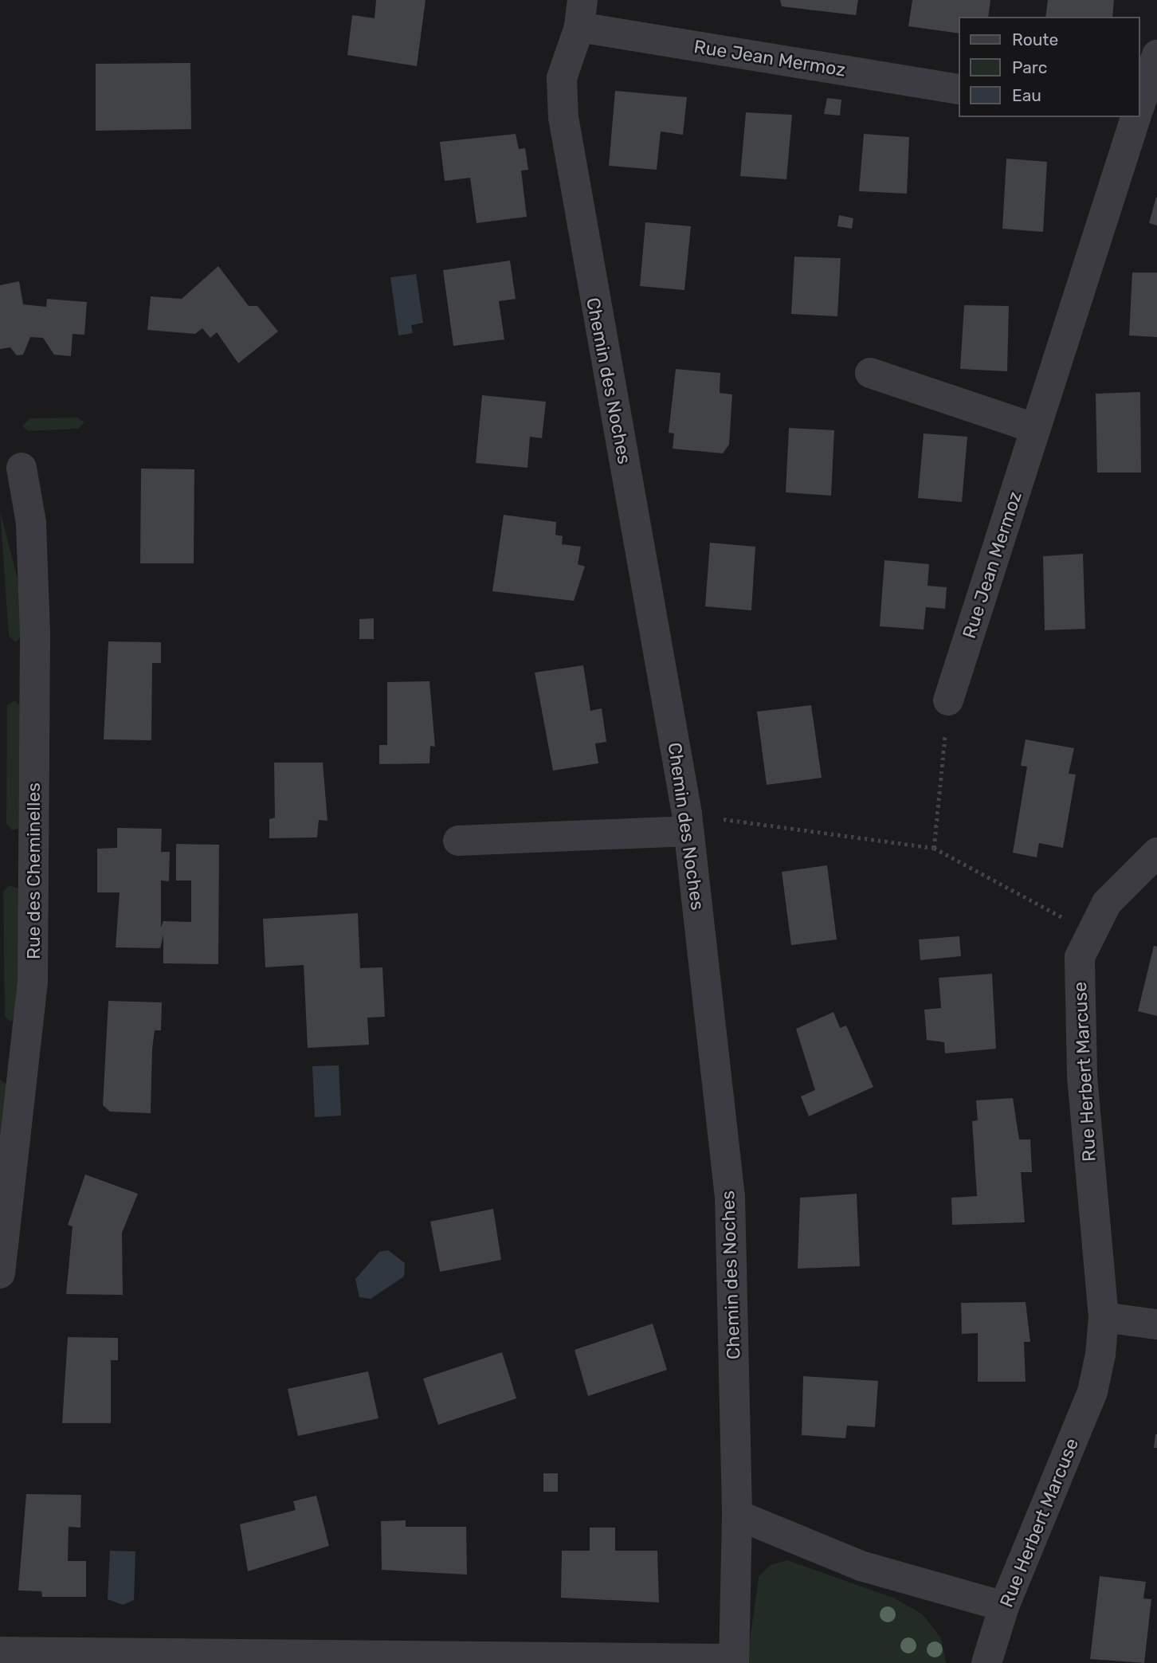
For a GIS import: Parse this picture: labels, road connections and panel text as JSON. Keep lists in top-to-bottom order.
{
  "streets": {
    "street": [
      "Rue Jean Mermoz",
      "Chemin des Noches",
      "Rue des Cheminelles",
      "Rue Herbert Marcuse"
    ]
  },
  "crossings": [
    ["Rue Jean Mermoz", "Chemin des Noches"]
  ],
  "legend": ["Route", "Parc", "Eau"]
}
